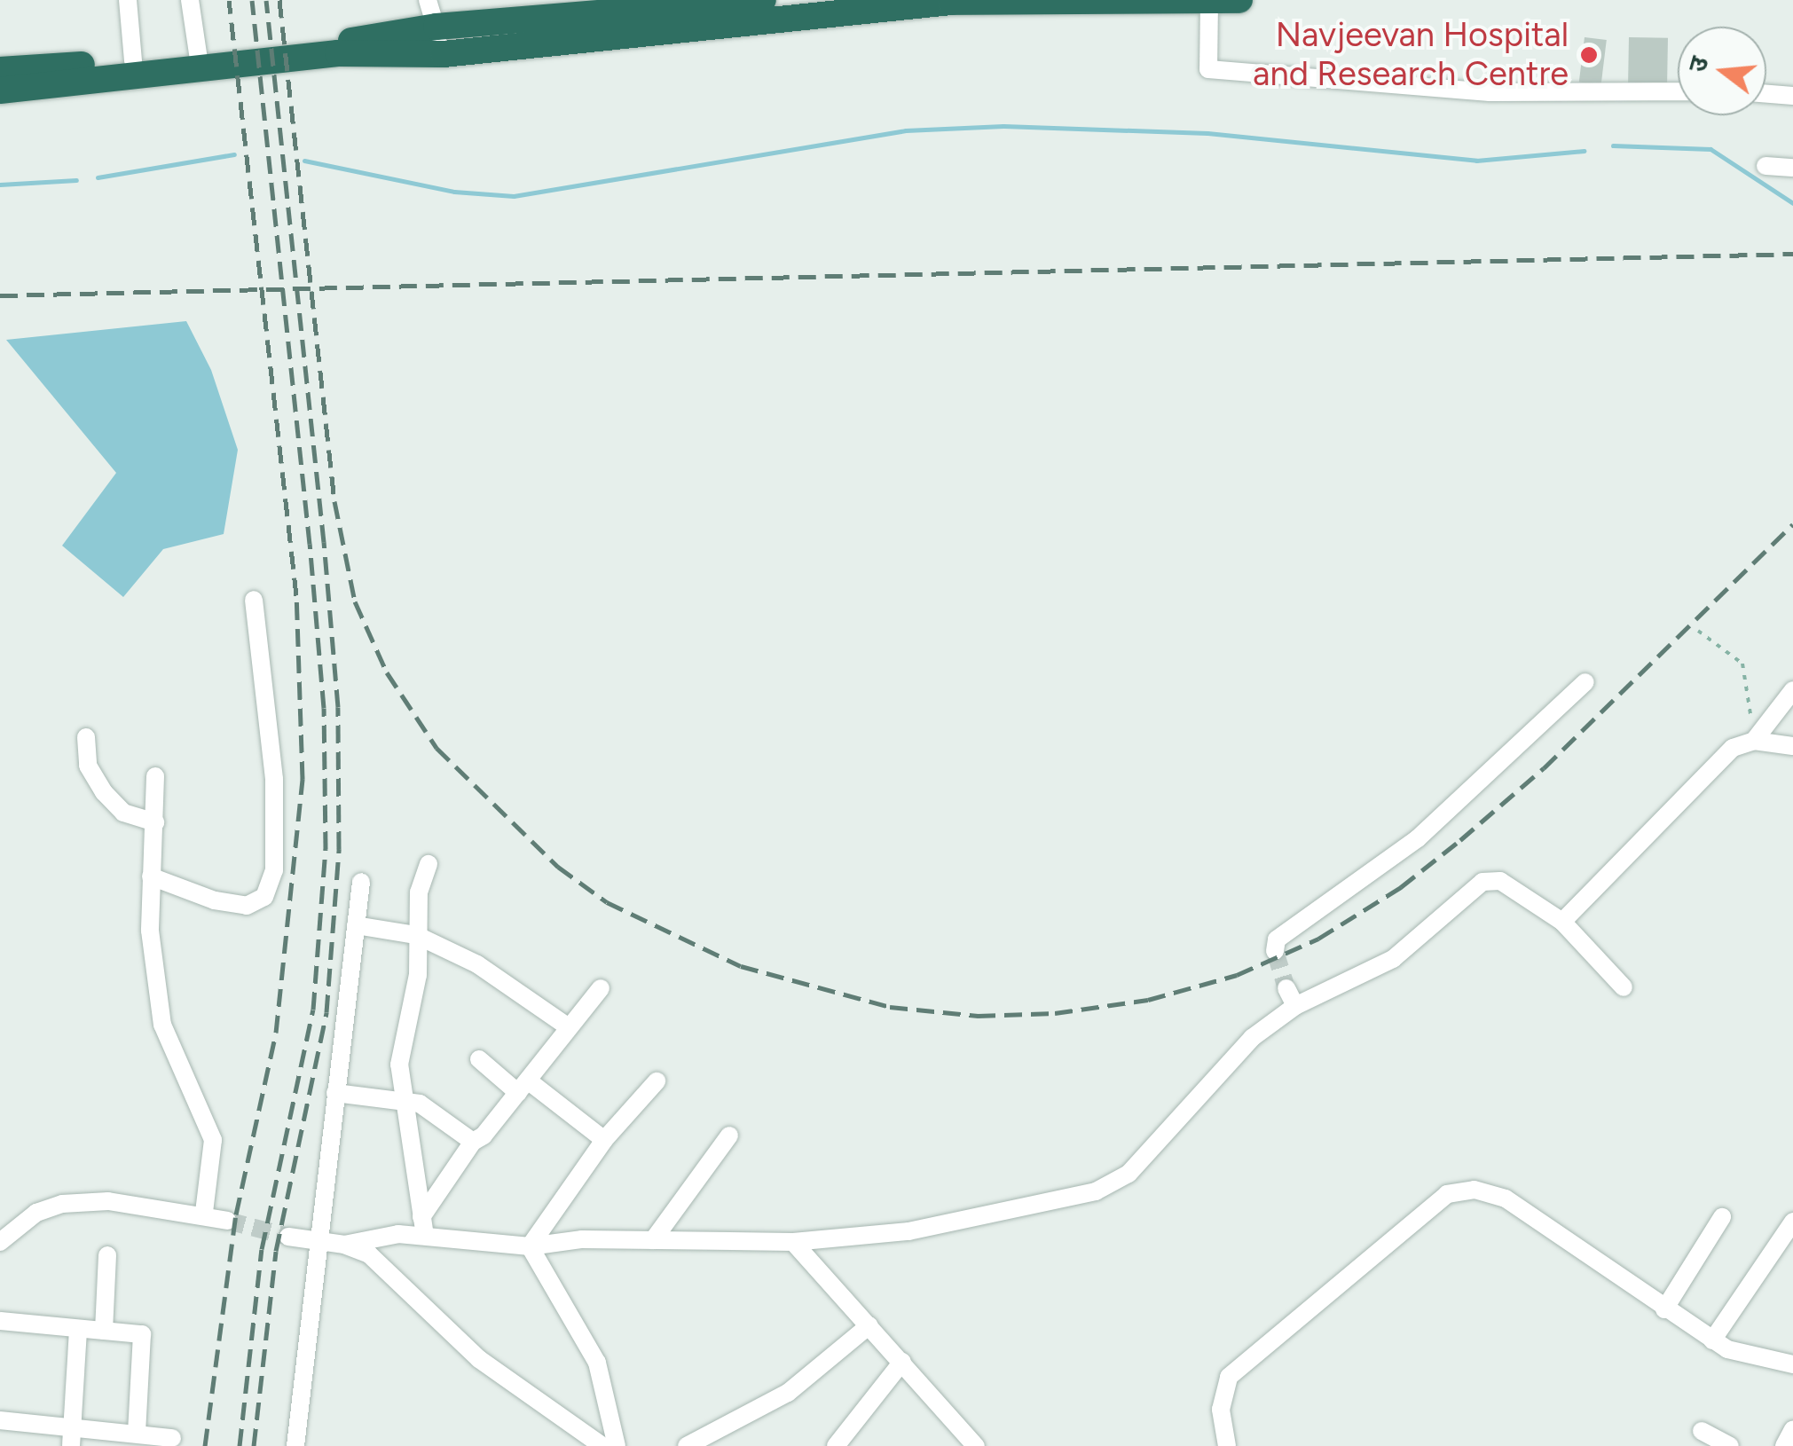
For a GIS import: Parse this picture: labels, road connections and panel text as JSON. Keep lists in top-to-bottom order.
{
  "places": ["Navjeevan Hospital and Research Centre"],
  "north": "left"
}
